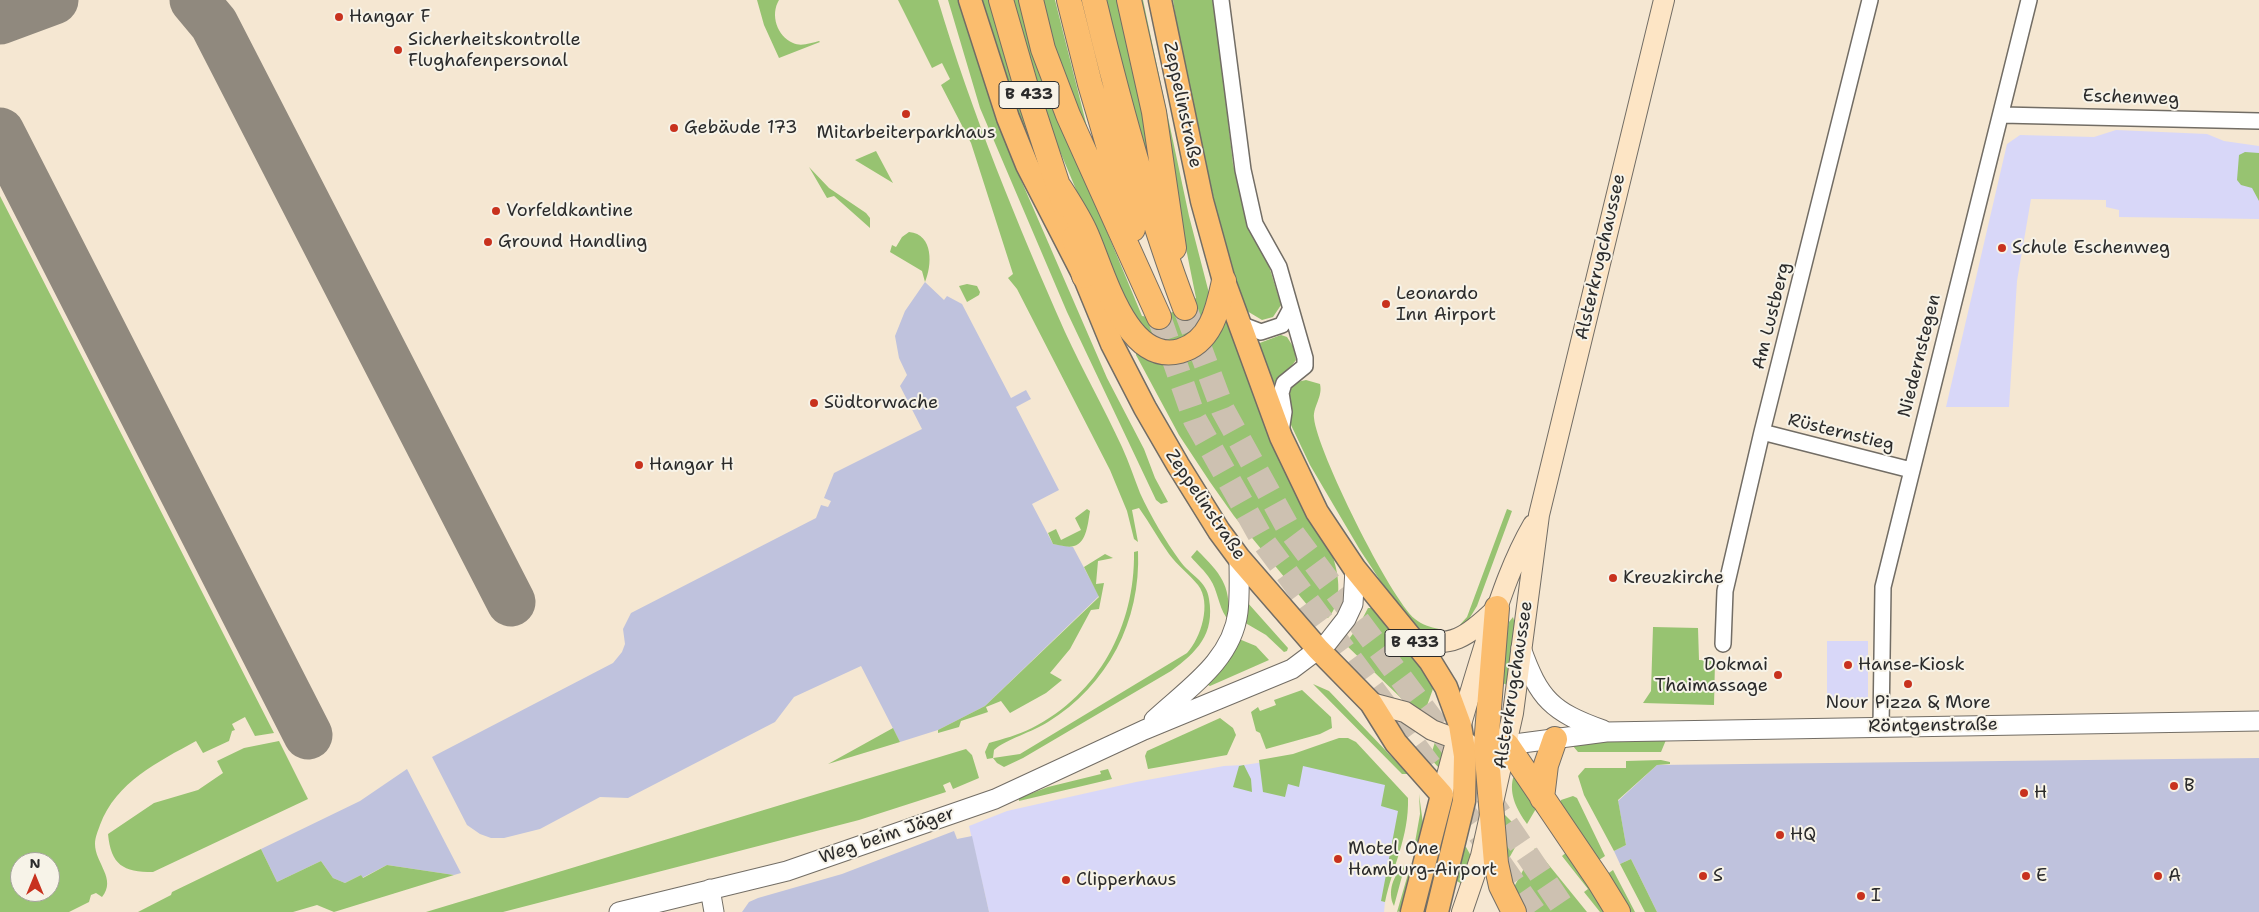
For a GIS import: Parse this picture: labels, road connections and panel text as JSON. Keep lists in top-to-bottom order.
{
  "streets": {
    "highway": ["B 433"],
    "main road": ["Zeppelinstraße", "Alsterkrugchaussee"],
    "street": [
      "Eschenweg",
      "Am Lustberg",
      "Niedernstegen",
      "Rüsternstieg",
      "Röntgenstraße",
      "Weg beim Jäger"
    ]
  },
  "crossings": [
    ["B 433", "Zeppelinstraße"],
    ["Eschenweg", "Niedernstegen"],
    ["Zeppelinstraße", "Alsterkrugchaussee"],
    ["Zeppelinstraße", "Röntgenstraße"],
    ["Zeppelinstraße", "Weg beim Jäger"],
    ["Alsterkrugchaussee", "Röntgenstraße"],
    ["Am Lustberg", "Rüsternstieg"],
    ["Niedernstegen", "Rüsternstieg"],
    ["Niedernstegen", "Röntgenstraße"]
  ],
  "places": [
    "Hangar F",
    "Sicherheitskontrolle Flughafenpersonal",
    "Mitarbeiterparkhaus",
    "Gebäude 173",
    "Vorfeldkantine",
    "Ground Handling",
    "Schule Eschenweg",
    "Leonardo Inn Airport",
    "Südtorwache",
    "Hangar H",
    "Kreuzkirche",
    "Hanse-Kiosk",
    "Dokmai Thaimassage",
    "Nour Pizza & More",
    "B",
    "H",
    "HQ",
    "Motel One Hamburg-Airport",
    "S",
    "E",
    "A",
    "Clipperhaus",
    "I"
  ],
  "north": "top"
}
